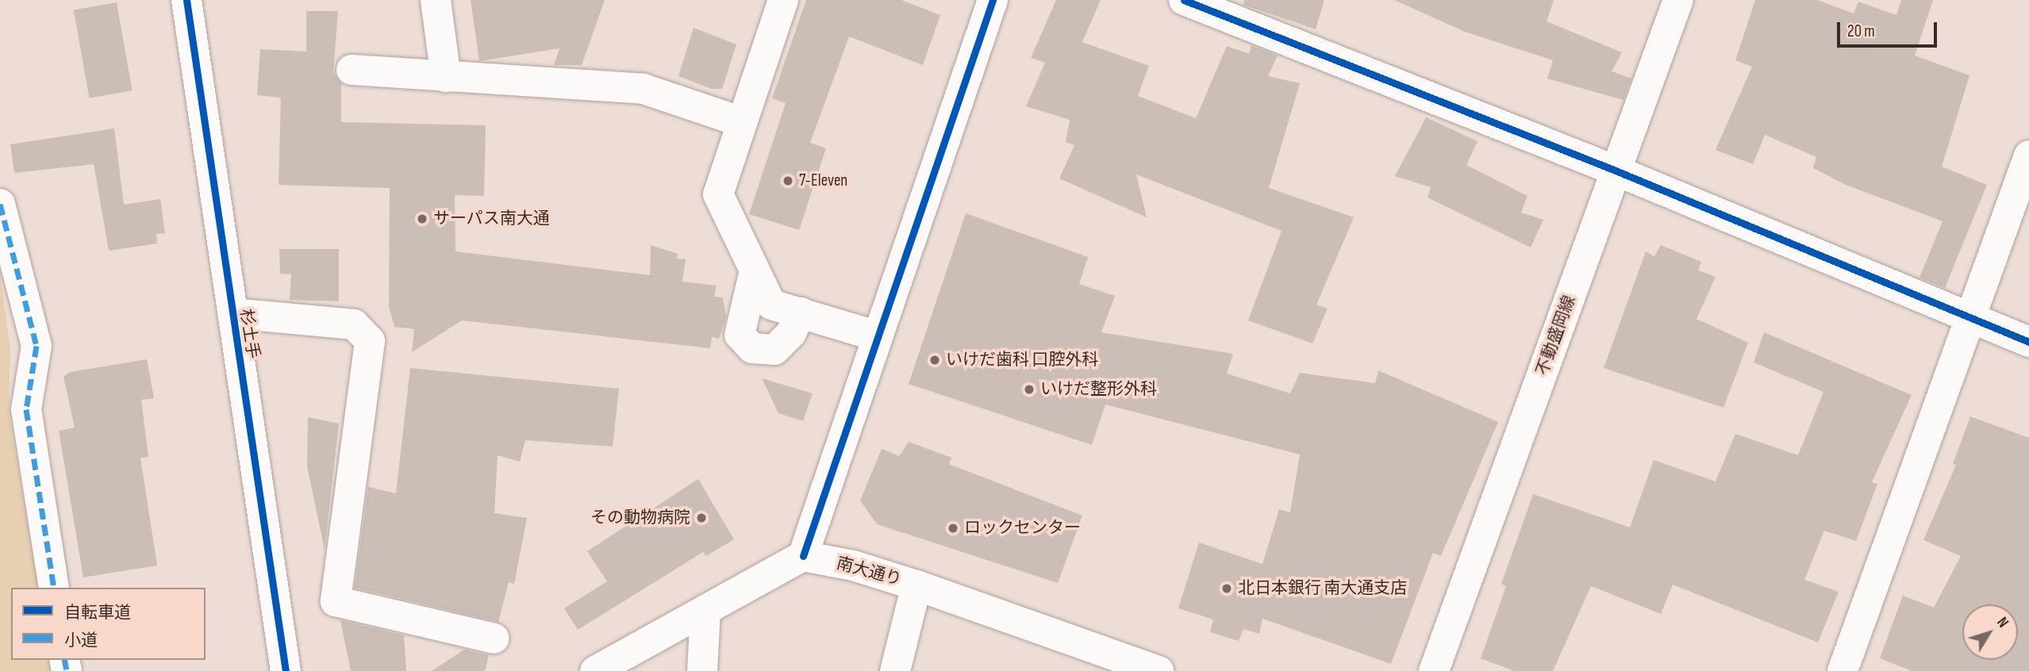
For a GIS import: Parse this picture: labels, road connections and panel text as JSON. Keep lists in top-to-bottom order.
{
  "streets": {
    "street": ["杉土手", "不動盛岡線", "南大通り"]
  },
  "places": [
    "7-Eleven",
    "サーパス南大通",
    "いけだ歯科 口腔外科",
    "いけだ整形外科",
    "その動物病院",
    "ロックセンター",
    "北日本銀行 南大通支店"
  ],
  "legend": ["自転車道", "小道"],
  "scale_bar": "20 m",
  "north": "top right"
}
